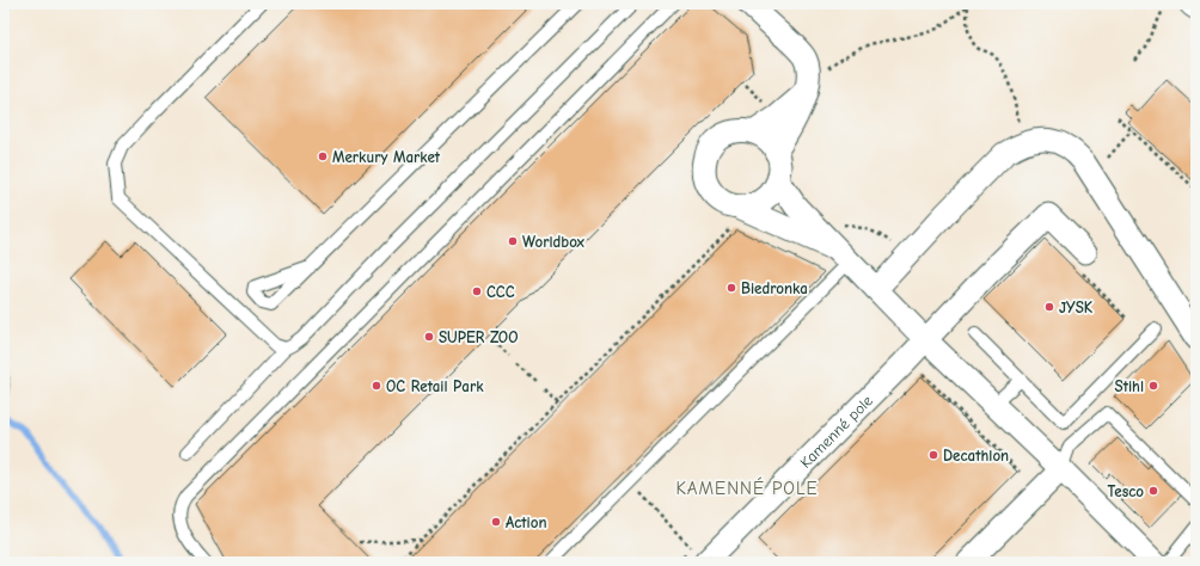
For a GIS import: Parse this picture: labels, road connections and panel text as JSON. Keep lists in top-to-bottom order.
{
  "streets": {
    "street": ["Kamenné pole"]
  },
  "districts": ["KAMENNÉ POLE"],
  "places": [
    "Merkury Market",
    "Worldbox",
    "Biedronka",
    "CCC",
    "JYSK",
    "SUPER ZOO",
    "OC Retail Park",
    "Stihl",
    "Decathlon",
    "Tesco",
    "Action"
  ]
}
